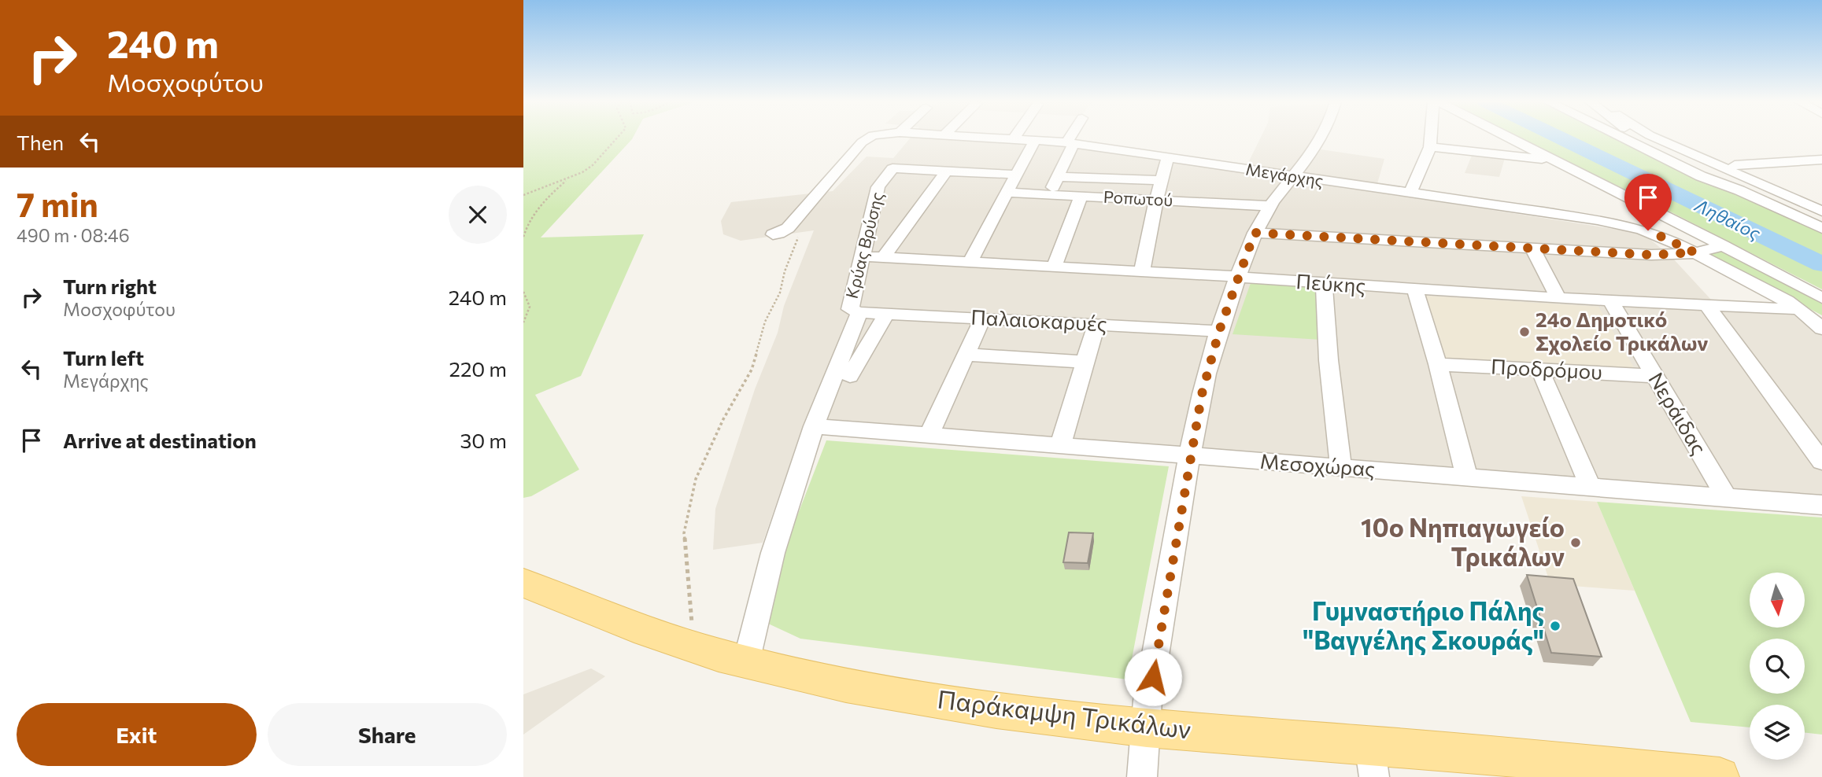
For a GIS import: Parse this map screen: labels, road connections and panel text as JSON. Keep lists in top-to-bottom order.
{
  "streets": {
    "main road": ["Παράκαμψη Τρικάλων"],
    "street": [
      "Μεγάρχης",
      "Ροπωτού",
      "Κρύας Βρύσης",
      "Πεύκης",
      "Παλαιοκαρυές",
      "Προδρόμου",
      "Νεράιδας",
      "Μεσοχώρας"
    ]
  },
  "crossings": [
    ["Μεγάρχης", "Πεύκης"],
    ["Κρύας Βρύσης", "Πεύκης"],
    ["Κρύας Βρύσης", "Παλαιοκαρυές"],
    ["Πεύκης", "Νεράιδας"],
    ["Προδρόμου", "Νεράιδας"],
    ["Νεράιδας", "Μεσοχώρας"]
  ],
  "water": ["Ληθαίος"],
  "places": ["24ο Δημοτικό Σχολείο Τρικάλων", "10ο Νηπιαγωγείο Τρικάλων", "Γυμναστήριο Πάλης \"Βαγγέλης Σκουράς\""],
  "north": "bottom",
  "page": {
    "turn": ["240 m", "Μοσχοφύτου"],
    "then": "Then",
    "heading": ["7 min", "490 m · 08:46"],
    "list": [
      {
        "name": "Turn right",
        "note": "Μοσχοφύτου",
        "value": "240 m"
      },
      {
        "name": "Turn left",
        "note": "Μεγάρχης",
        "value": "220 m"
      },
      {
        "name": "Arrive at destination",
        "value": "30 m"
      }
    ],
    "buttons": ["Exit", "Share"]
  }
}
